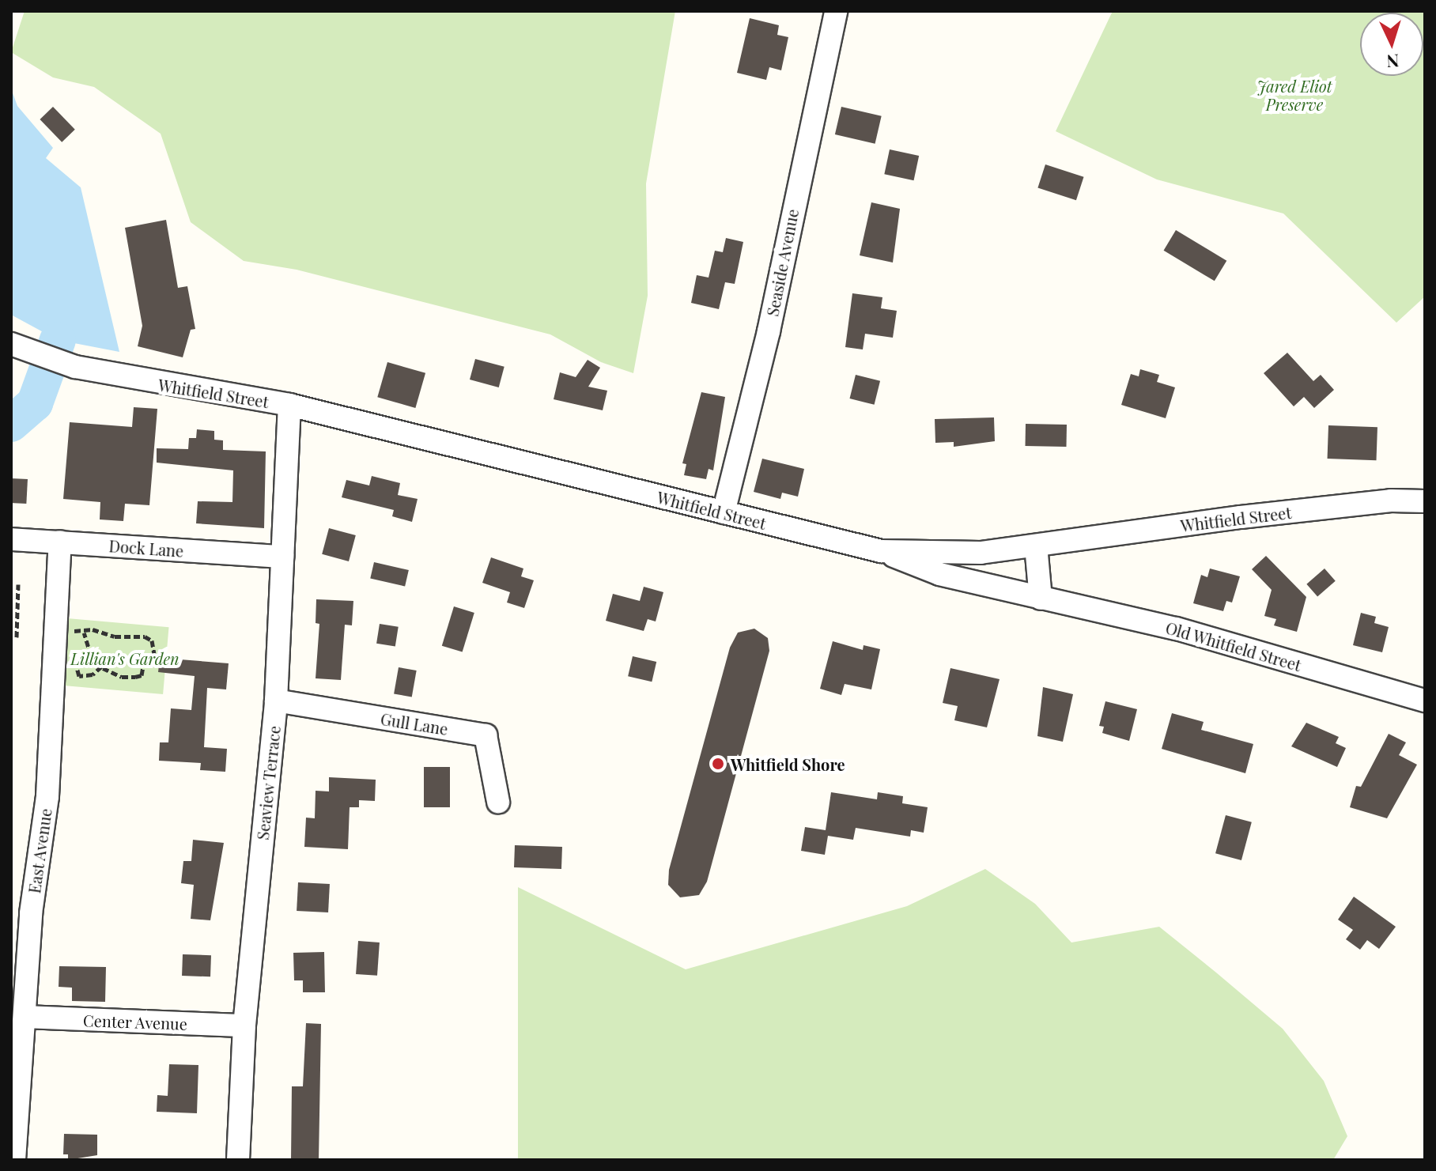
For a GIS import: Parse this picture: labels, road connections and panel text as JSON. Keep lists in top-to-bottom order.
{
  "streets": {
    "street": [
      "Seaside Avenue",
      "Whitfield Street",
      "Dock Lane",
      "Old Whitfield Street",
      "Gull Lane",
      "Seaview Terrace",
      "East Avenue",
      "Center Avenue"
    ]
  },
  "crossings": [
    ["Seaside Avenue", "Whitfield Street"],
    ["Whitfield Street", "Old Whitfield Street"],
    ["Whitfield Street", "Seaview Terrace"],
    ["Dock Lane", "Seaview Terrace"],
    ["Dock Lane", "East Avenue"],
    ["Gull Lane", "Seaview Terrace"],
    ["Seaview Terrace", "Center Avenue"],
    ["East Avenue", "Center Avenue"]
  ],
  "parks": ["Jared Eliot Preserve", "Lillian's Garden"],
  "places": ["Whitfield Shore"],
  "north": "bottom"
}
